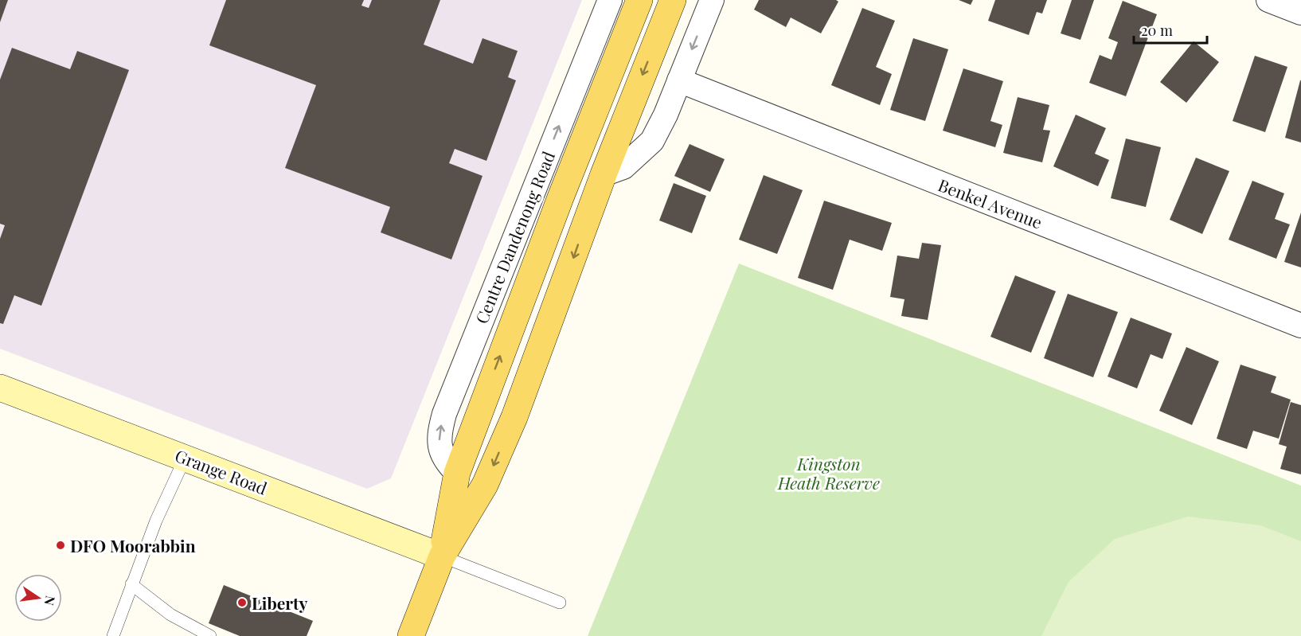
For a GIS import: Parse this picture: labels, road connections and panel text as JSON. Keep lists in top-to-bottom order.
{
  "streets": {
    "main road": ["Centre Dandenong Road", "Grange Road"],
    "street": ["Benkel Avenue"]
  },
  "crossings": [
    ["Centre Dandenong Road", "Grange Road"]
  ],
  "parks": ["Kingston Heath Reserve"],
  "places": ["DFO Moorabbin", "Liberty"],
  "scale_bar": "20 m",
  "north": "right"
}
